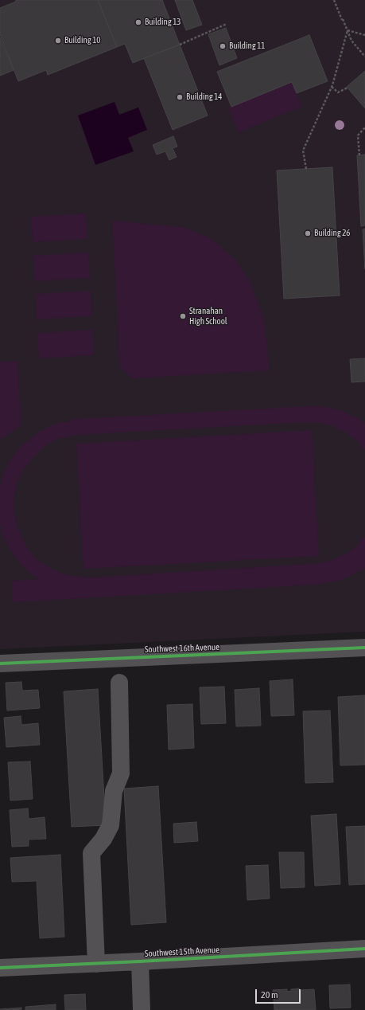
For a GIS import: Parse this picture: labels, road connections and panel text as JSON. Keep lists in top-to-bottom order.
{
  "streets": {
    "street": ["Southwest 16th Avenue", "Southwest 15th Avenue"]
  },
  "places": [
    "Building 13",
    "Building 10",
    "Building 11",
    "Building 14",
    "Building 26",
    "Stranahan High School"
  ],
  "scale_bar": "20 m"
}
